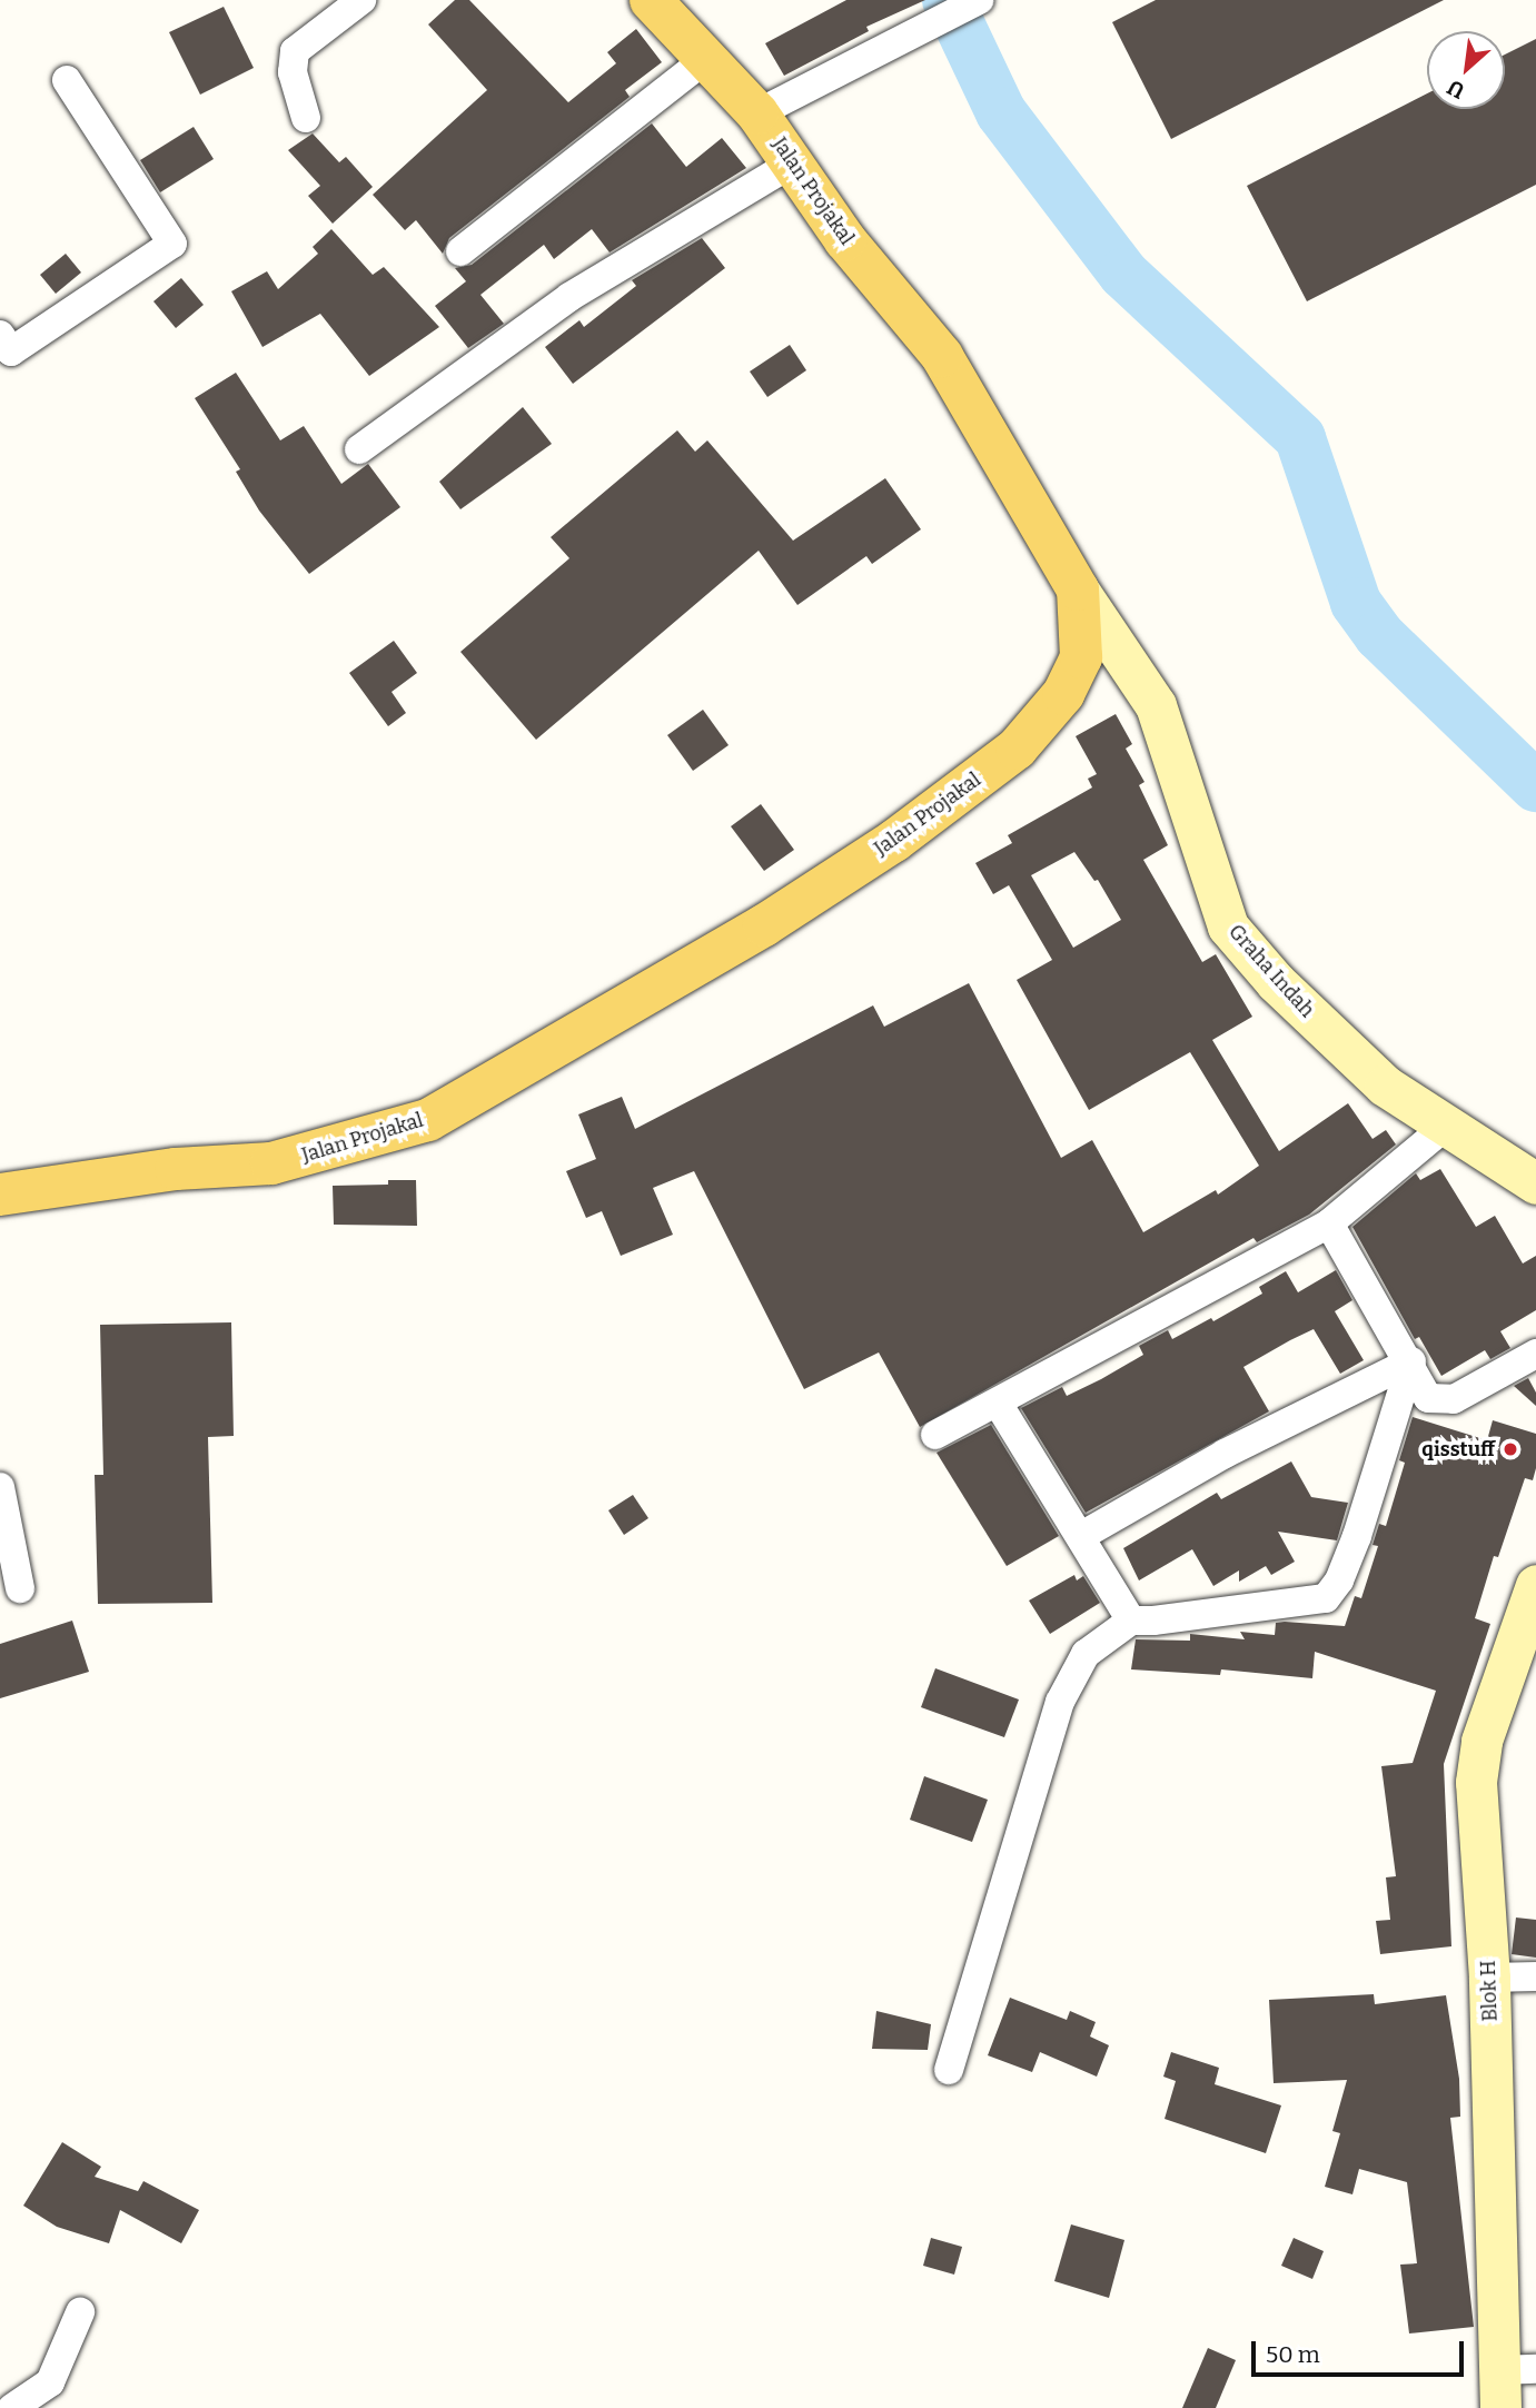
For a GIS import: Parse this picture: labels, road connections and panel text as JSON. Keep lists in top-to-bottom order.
{
  "streets": {
    "main road": ["Jalan Projakal"],
    "street": ["Graha Indah", "Blok H"]
  },
  "crossings": [
    ["Jalan Projakal", "Graha Indah"]
  ],
  "places": ["qisstuff"],
  "scale_bar": "50 m",
  "north": "bottom left"
}
